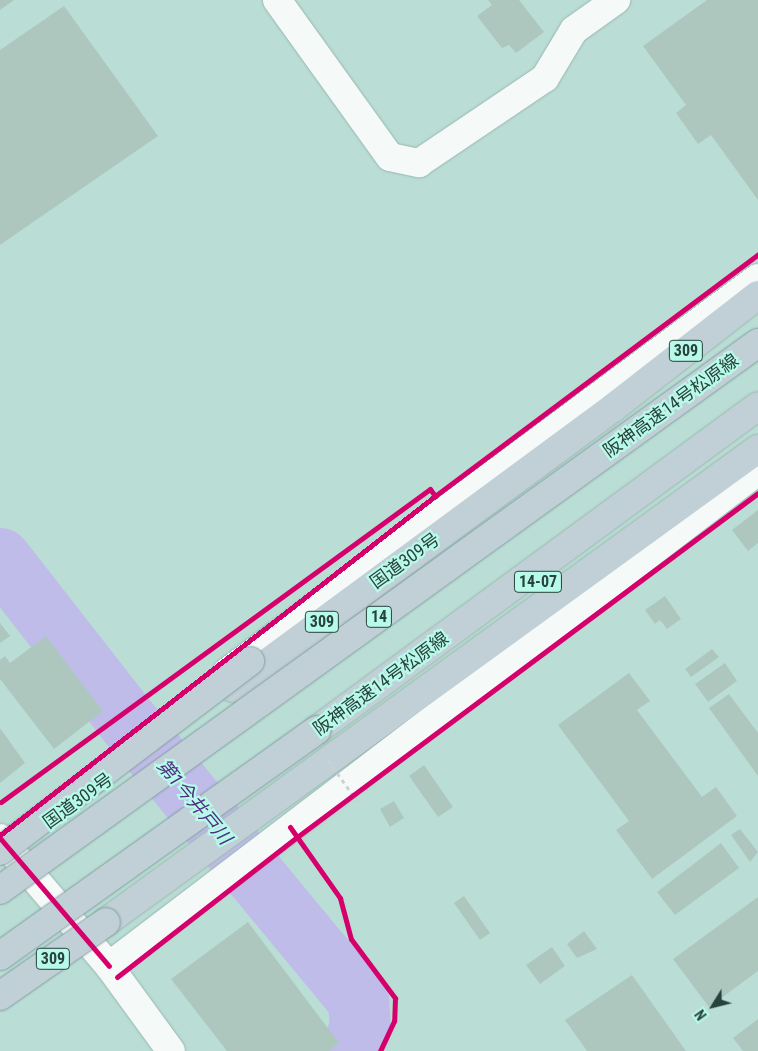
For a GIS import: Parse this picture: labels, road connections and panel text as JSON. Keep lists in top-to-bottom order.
{
  "streets": {
    "highway": [
      "309",
      "阪神高速14号松原線",
      "国道309号",
      "14-07",
      "14"
    ]
  },
  "crossings": [
    ["阪神高速14号松原線", "14-07"]
  ],
  "water": ["第1今井戸川"],
  "north": "bottom left"
}
